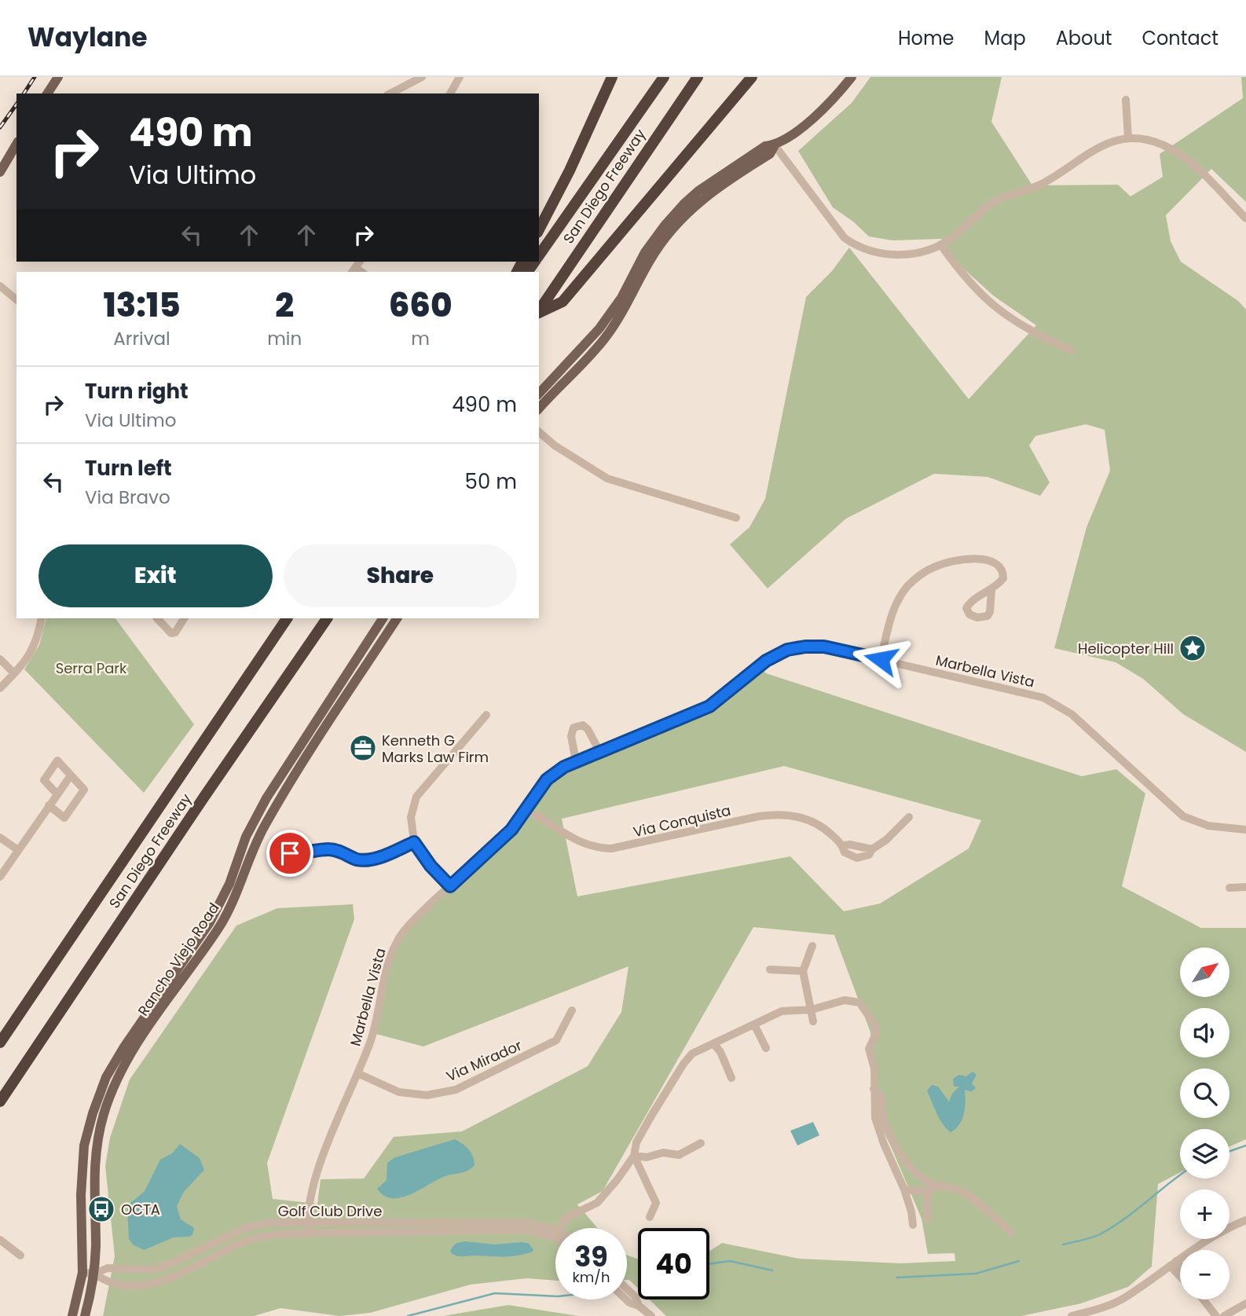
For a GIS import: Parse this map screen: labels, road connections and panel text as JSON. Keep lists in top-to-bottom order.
{
  "streets": {
    "highway": ["San Diego Freeway"],
    "main road": ["Rancho Viejo Road"],
    "street": [
      "Marbella Vista",
      "Via Conquista",
      "Via Mirador",
      "Golf Club Drive"
    ]
  },
  "crossings": [
    ["Marbella Vista", "Via Conquista"],
    ["Marbella Vista", "Via Mirador"],
    ["Marbella Vista", "Golf Club Drive"],
    ["Rancho Viejo Road", "Golf Club Drive"]
  ],
  "parks": ["Serra Park"],
  "places": {
    "place": ["Helicopter Hill"],
    "office": ["Kenneth G Marks Law Firm"],
    "bus stop": ["OCTA"]
  },
  "north": "top right",
  "page": {
    "header": "Waylane",
    "nav": [
      "Home",
      "Map",
      "About",
      "Contact"
    ],
    "turn": ["490 m", "Via Ultimo"],
    "eta": [
      "13:15",
      "Arrival",
      "2",
      "min",
      "660",
      "m"
    ],
    "list": [
      {
        "name": "Turn right",
        "note": "Via Ultimo",
        "value": "490 m"
      },
      {
        "name": "Turn left",
        "note": "Via Bravo",
        "value": "50 m"
      }
    ],
    "buttons": ["Exit", "Share"],
    "map_buttons": ["+", "−"],
    "speed": "39 km/h",
    "limit": "40"
  }
}
